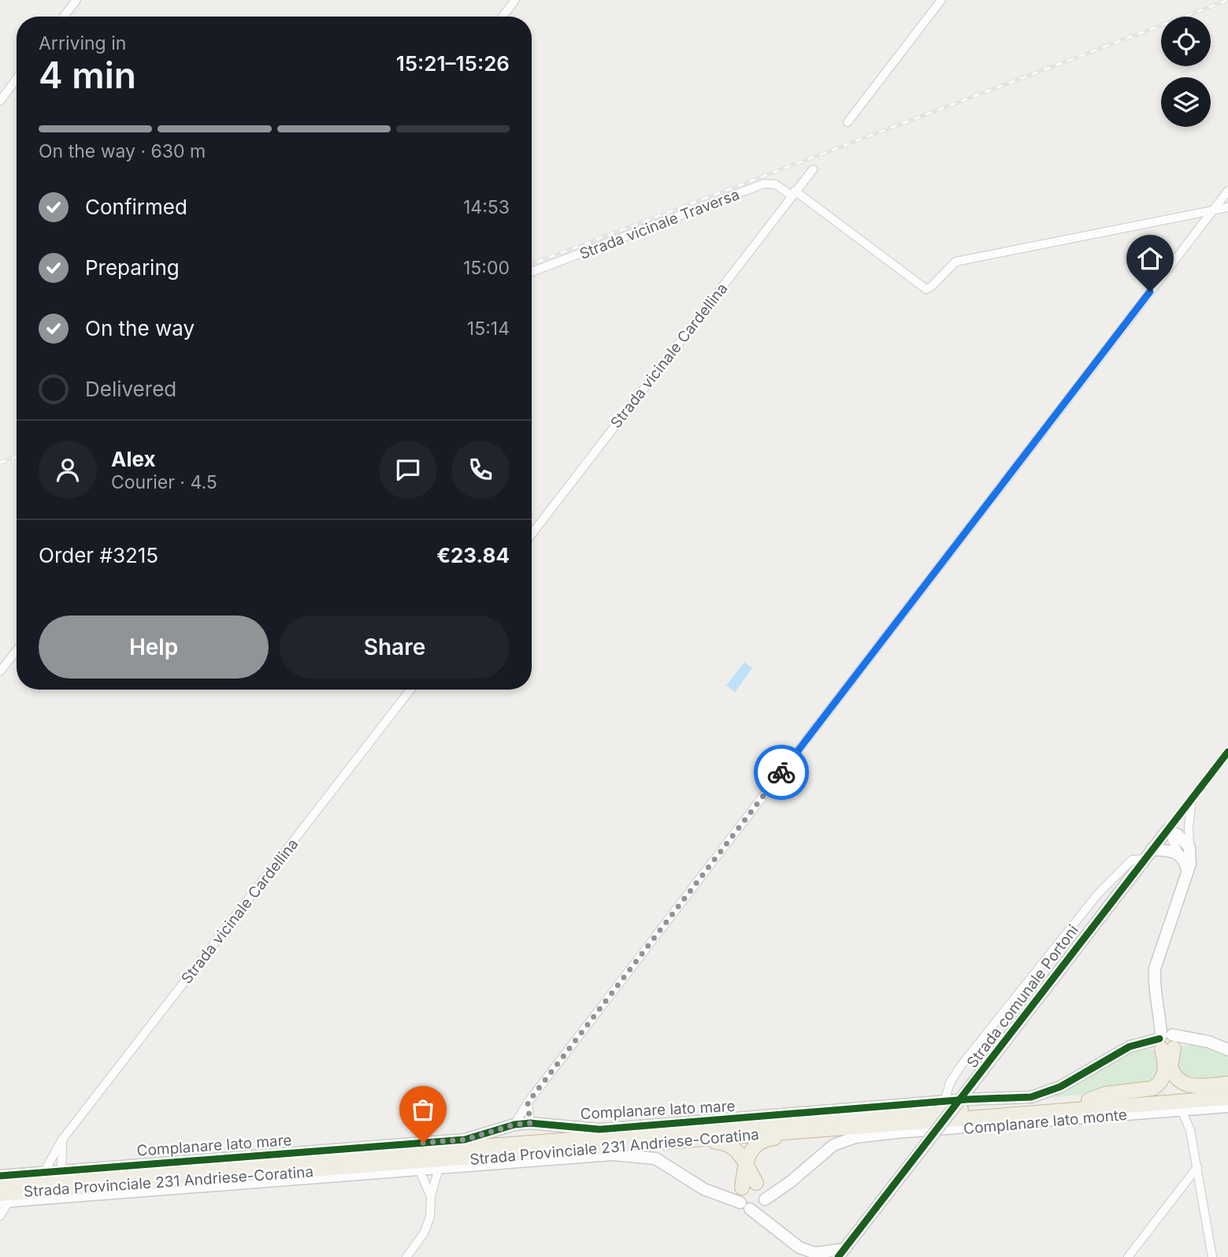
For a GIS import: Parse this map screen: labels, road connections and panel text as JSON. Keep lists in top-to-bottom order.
{
  "streets": {
    "highway": ["Strada Provinciale 231 Andriese-Coratina"],
    "street": [
      "Strada vicinale Traversa",
      "Strada vicinale Cardellina",
      "Strada comunale Portoni",
      "Complanare lato mare",
      "Complanare lato monte"
    ]
  },
  "crossings": [
    ["Strada vicinale Traversa", "Strada vicinale Cardellina"],
    ["Strada vicinale Cardellina", "Complanare lato mare"]
  ],
  "page": {
    "heading": ["4 min", "Arriving in", "15:21–15:26"],
    "panel": [
      "Alex",
      "Courier · 4.5",
      "Order #3215",
      "€23.84"
    ],
    "bar": "On the way · 630 m",
    "list": [
      ["Confirmed", "14:53"],
      ["Preparing", "15:00"],
      ["On the way", "15:14"],
      "Delivered"
    ],
    "buttons": ["Help", "Share"]
  }
}
